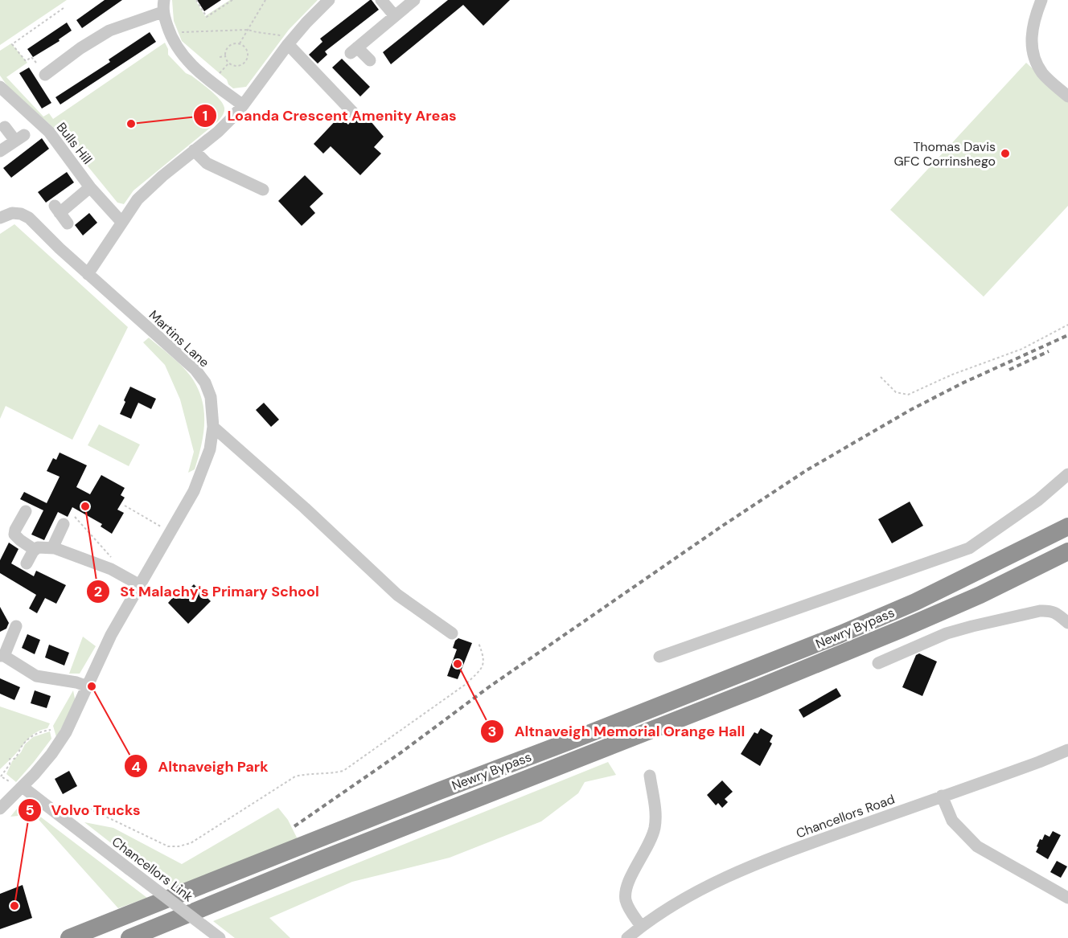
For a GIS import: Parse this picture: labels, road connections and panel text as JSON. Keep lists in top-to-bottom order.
{
  "streets": {
    "highway": ["Newry Bypass"],
    "street": [
      "Bulls Hill",
      "Martins Lane",
      "Chancellors Road",
      "Chancellors Link"
    ]
  },
  "crossings": [
    ["Martins Lane", "Chancellors Link"]
  ],
  "places": [
    "Loanda Crescent Amenity Areas",
    "Thomas Davis GFC Corrinshego",
    "St Malachy's Primary School",
    "Altnaveigh Memorial Orange Hall",
    "Altnaveigh Park",
    "Volvo Trucks"
  ]
}
